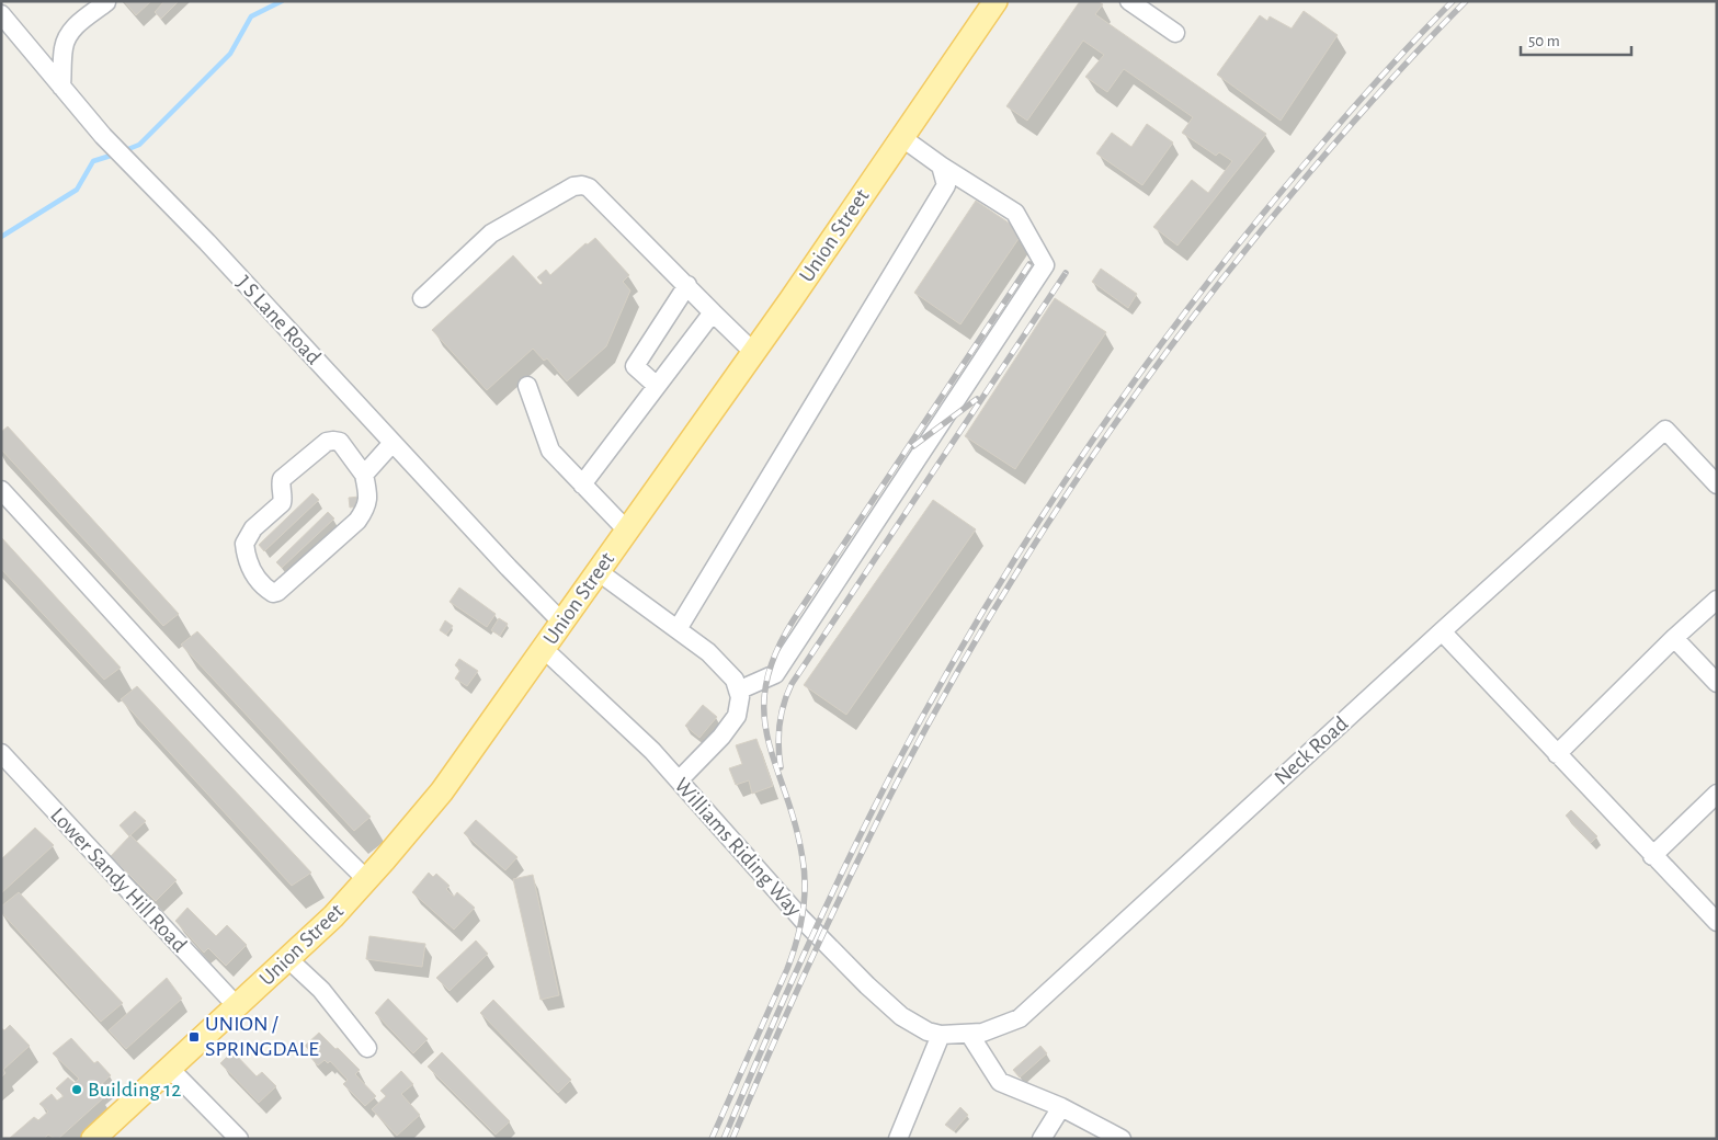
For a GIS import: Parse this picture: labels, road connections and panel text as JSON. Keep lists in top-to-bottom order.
{
  "streets": {
    "main road": ["Union Street"],
    "street": [
      "J S Lane Road",
      "Neck Road",
      "Williams Riding Way",
      "Lower Sandy Hill Road"
    ]
  },
  "crossings": [
    ["Union Street", "J S Lane Road"],
    ["Union Street", "Williams Riding Way"],
    ["Union Street", "Lower Sandy Hill Road"],
    ["Neck Road", "Williams Riding Way"]
  ],
  "places": {
    "transit": ["UNION / SPRINGDALE"],
    "other": ["Building 12"]
  },
  "scale_bar": "50 m"
}
